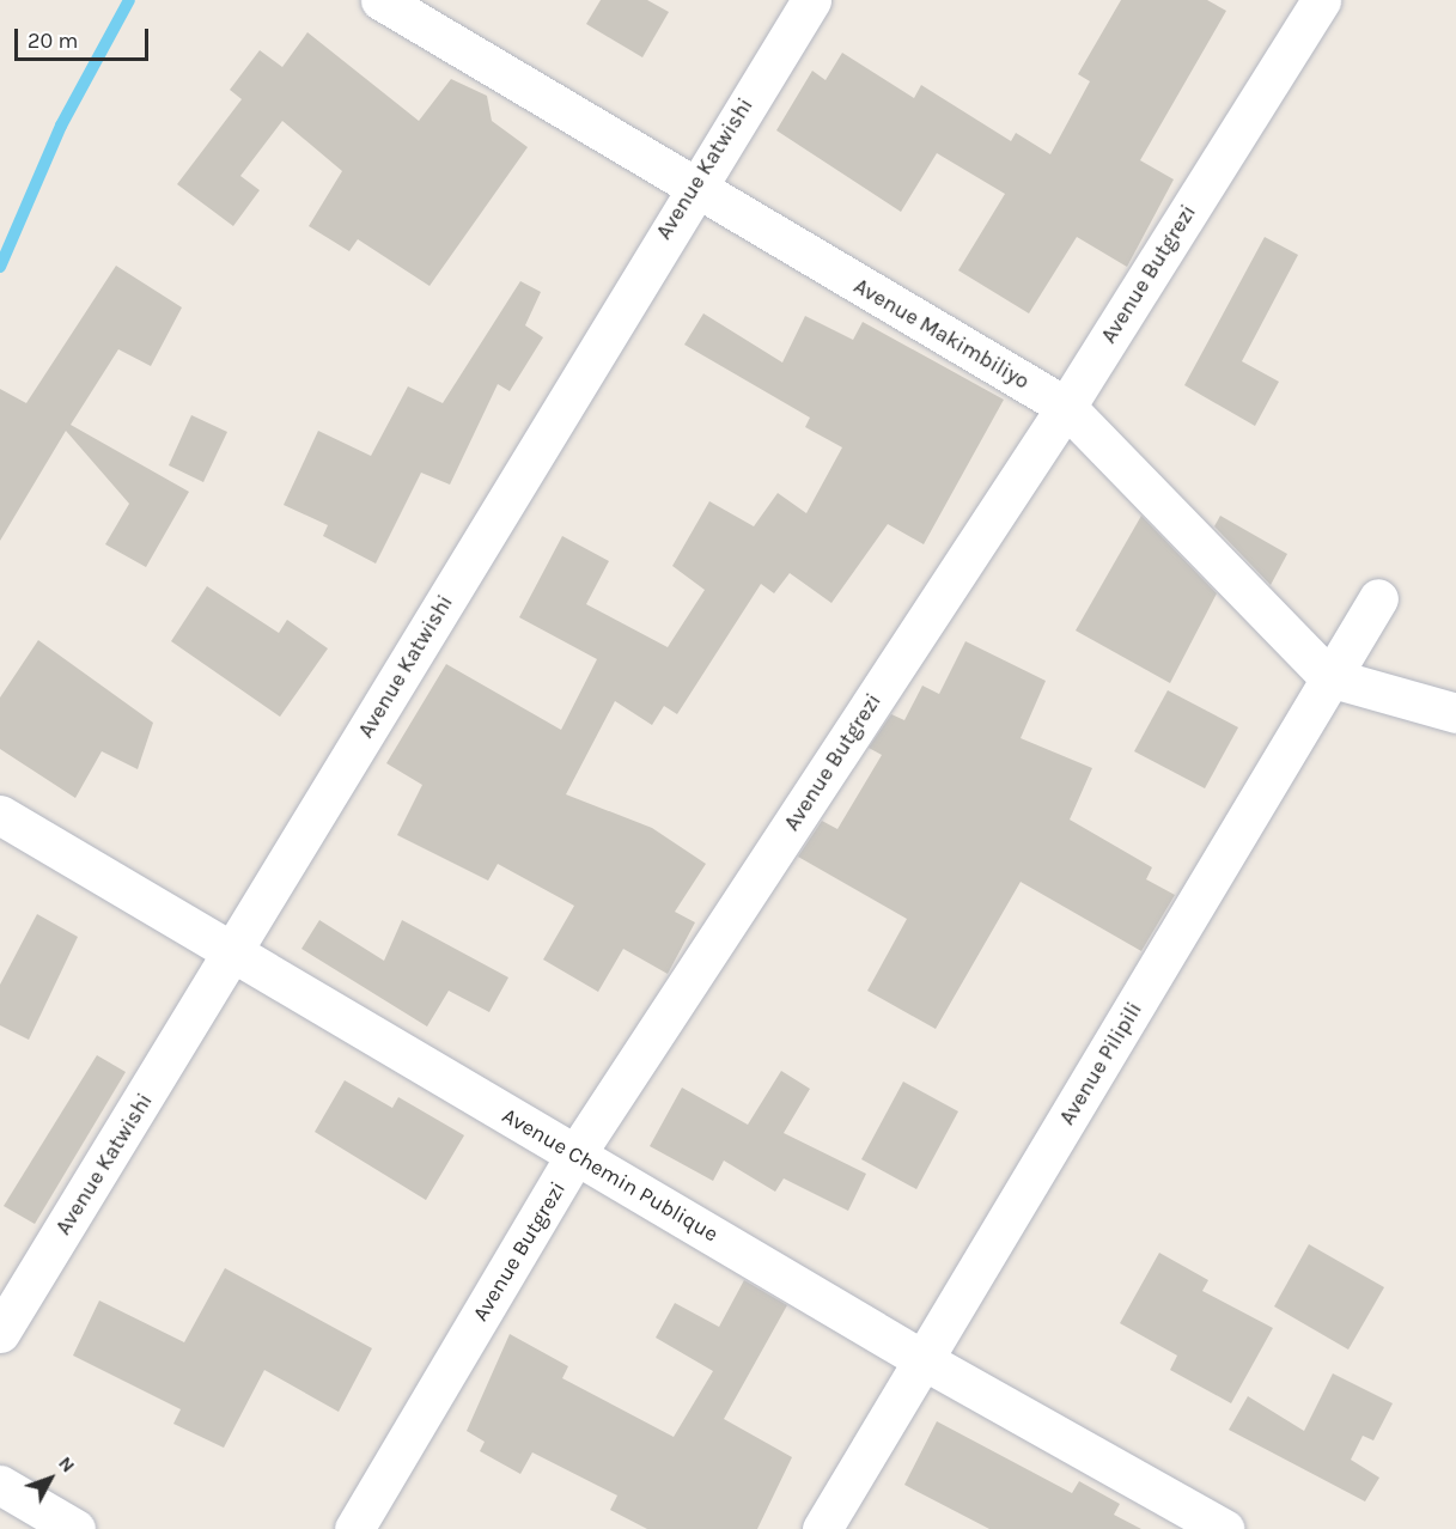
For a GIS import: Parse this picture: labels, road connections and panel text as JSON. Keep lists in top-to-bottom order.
{
  "streets": {
    "street": [
      "Avenue Katwishi",
      "Avenue Butgrezi",
      "Avenue Makimbiliyo",
      "Avenue Pilipili",
      "Avenue Chemin Publique"
    ]
  },
  "crossings": [
    ["Avenue Katwishi", "Avenue Makimbiliyo"],
    ["Avenue Katwishi", "Avenue Chemin Publique"],
    ["Avenue Butgrezi", "Avenue Makimbiliyo"],
    ["Avenue Butgrezi", "Avenue Chemin Publique"],
    ["Avenue Makimbiliyo", "Avenue Pilipili"],
    ["Avenue Pilipili", "Avenue Chemin Publique"]
  ],
  "scale_bar": "20 m",
  "north": "top right"
}
